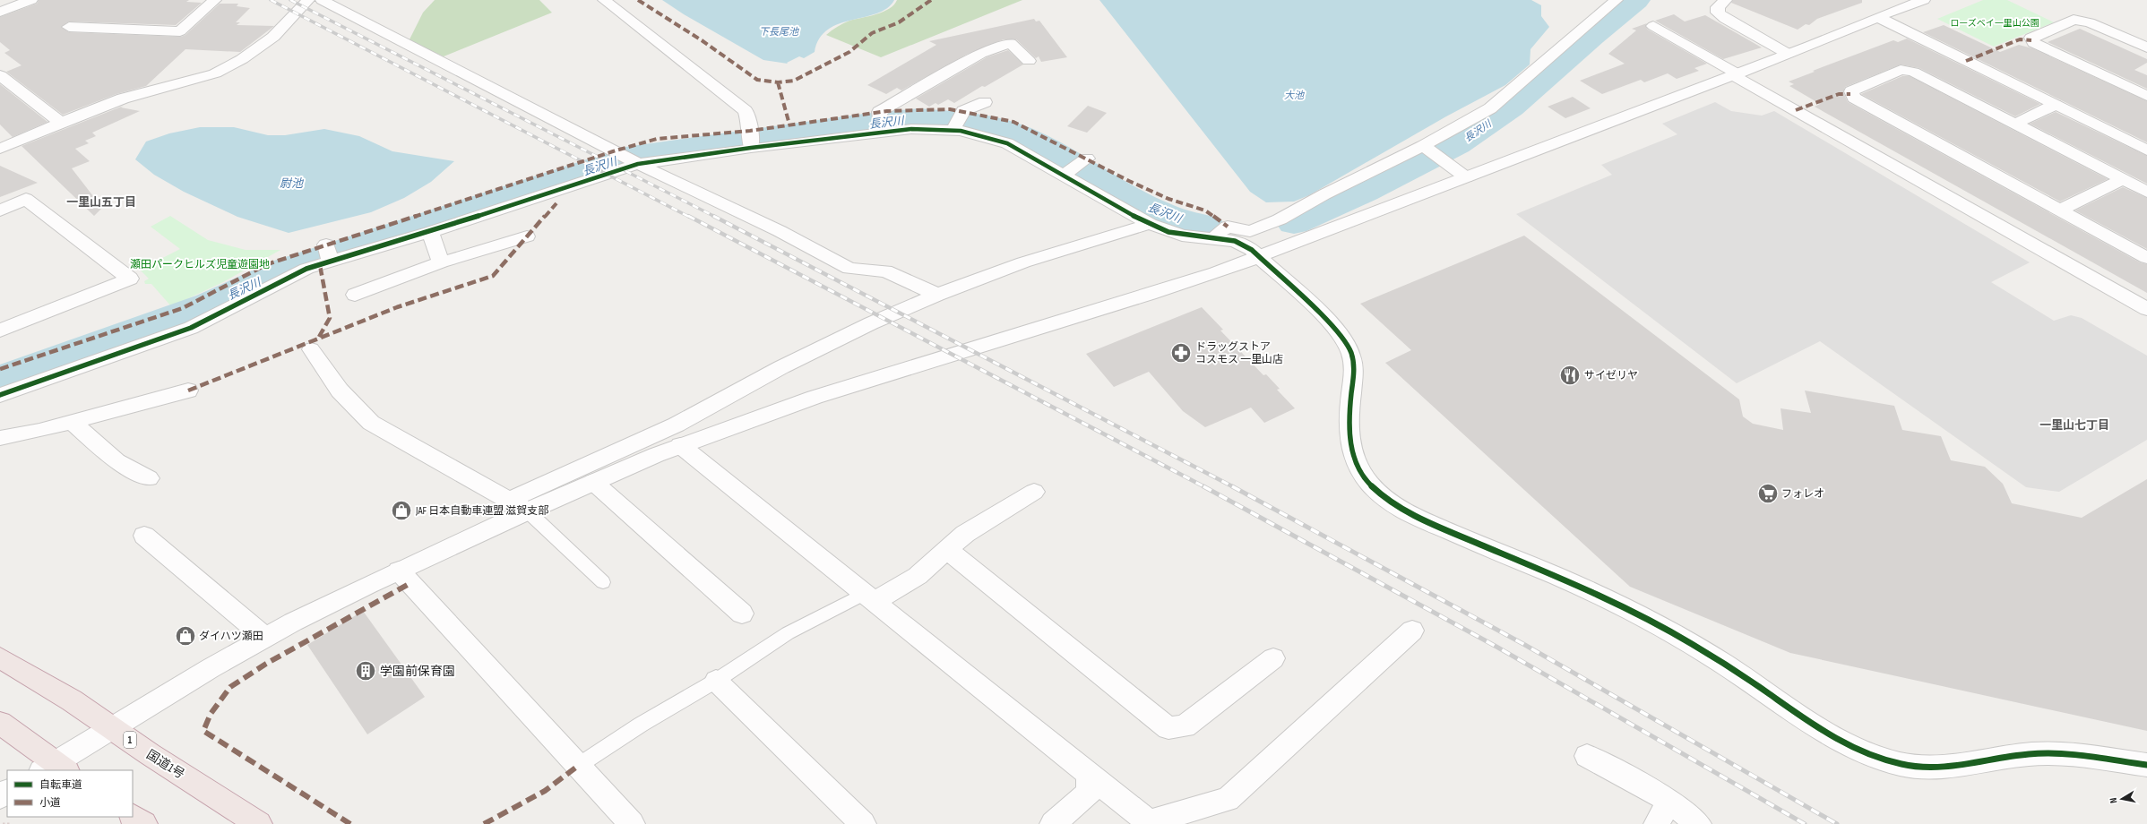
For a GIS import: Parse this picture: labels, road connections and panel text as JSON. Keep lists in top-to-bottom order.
{
  "streets": {
    "highway": ["1", "国道1号"]
  },
  "districts": ["一里山五丁目", "一里山七丁目"],
  "water": [
    "下長尾池",
    "大池",
    "長沢川",
    "尉池"
  ],
  "parks": ["ローズベイ一里山公園", "瀬田パークヒルズ児童遊園地"],
  "places": {
    "pharmacy": ["ドラッグストア コスモス 一里山店"],
    "restaurant": ["サイゼリヤ"],
    "supermarket": ["フォレオ"],
    "shop": ["JAF 日本自動車連盟 滋賀支部", "ダイハツ瀬田"],
    "building": ["学園前保育園"]
  },
  "legend": ["自転車道", "小道"],
  "north": "left"
}
